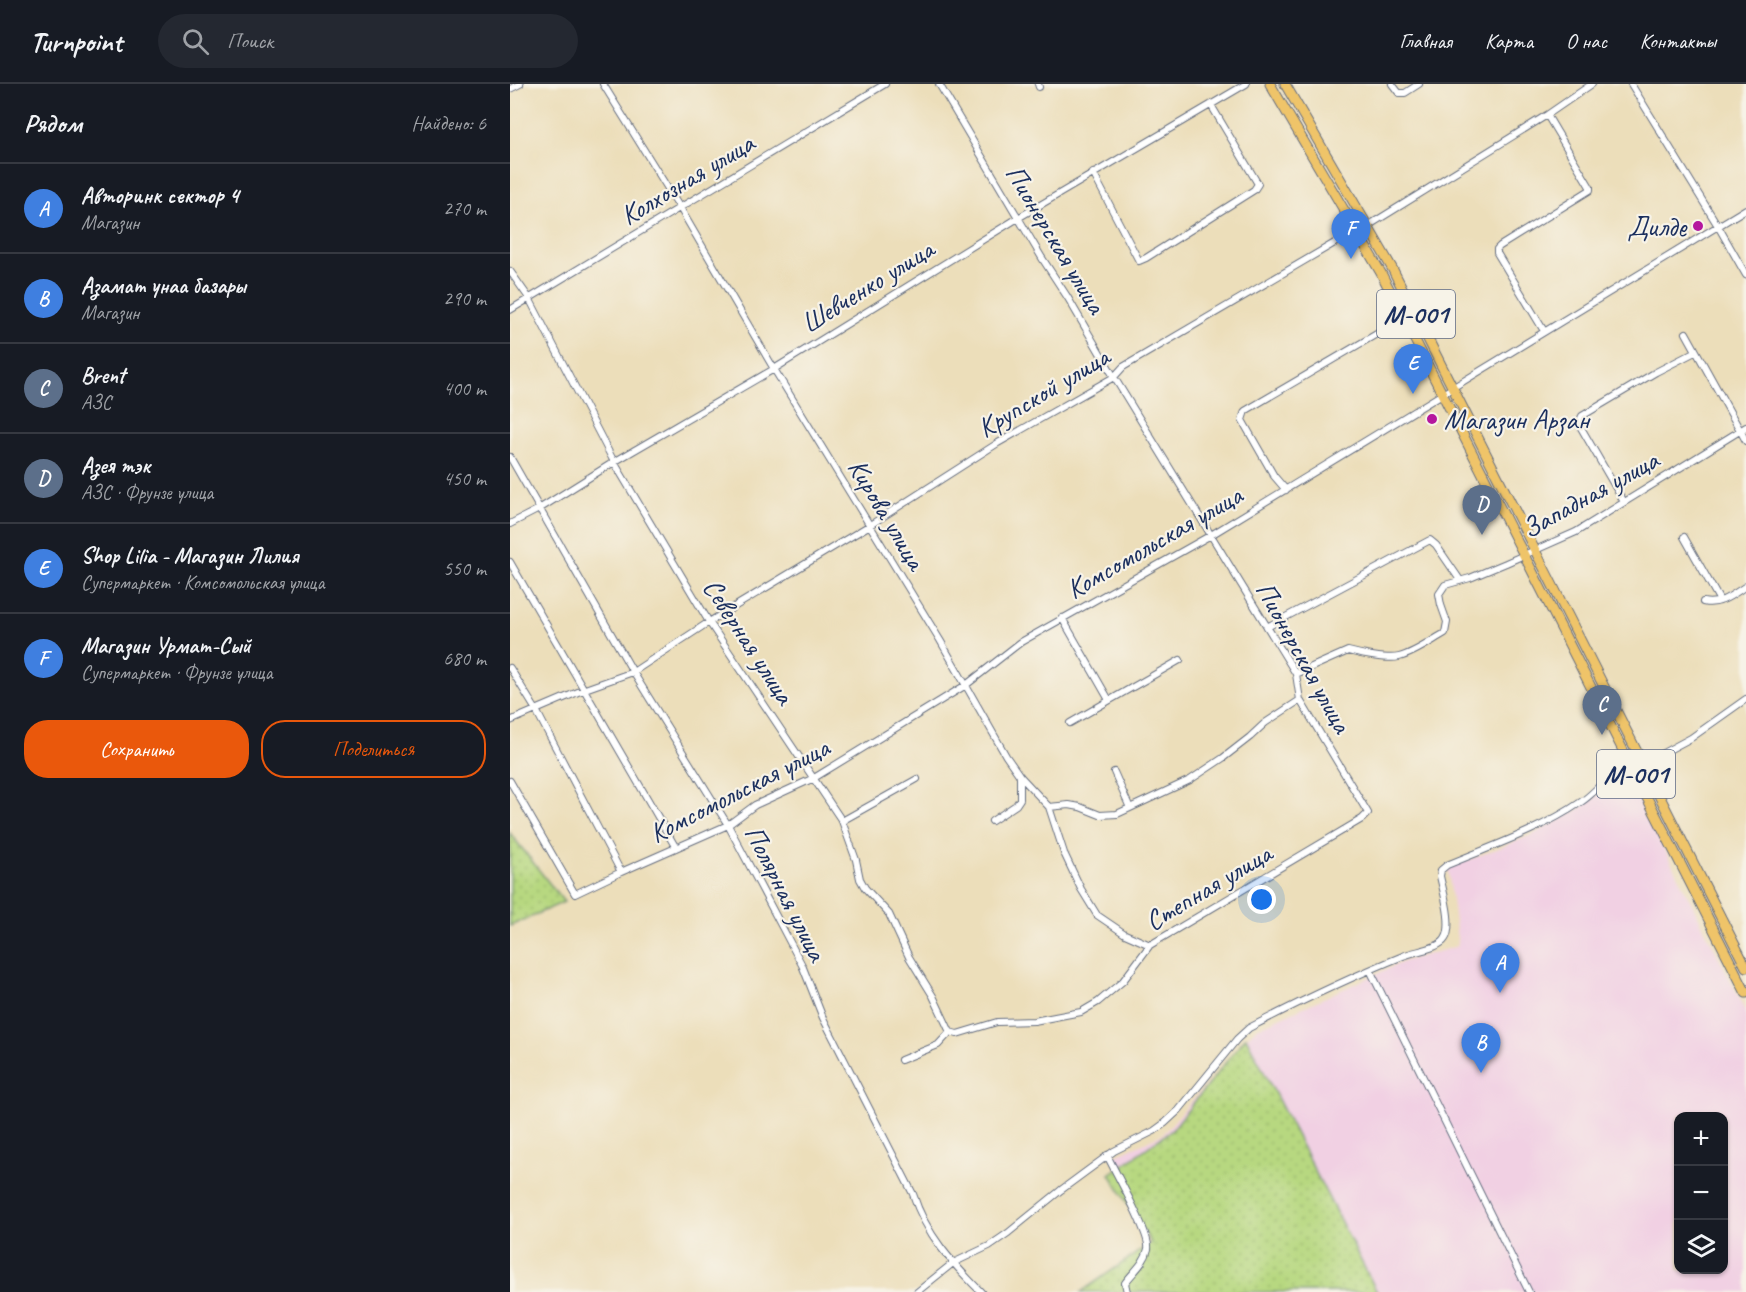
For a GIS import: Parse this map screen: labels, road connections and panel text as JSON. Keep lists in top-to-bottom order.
{
  "streets": {
    "main road": ["M-001"],
    "street": [
      "Колхозная улица",
      "Пионерская улица",
      "Шевченко улица",
      "Крупской улица",
      "Западная улица",
      "Кирова улица",
      "Комсомольская улица",
      "Северная улица",
      "Степная улица",
      "Полярная улица"
    ]
  },
  "crossings": [
    ["Колхозная улица", "Кирова улица"],
    ["Колхозная улица", "Северная улица"],
    ["Пионерская улица", "Шевченко улица"],
    ["Пионерская улица", "Крупской улица"],
    ["Пионерская улица", "Западная улица"],
    ["Пионерская улица", "Комсомольская улица"],
    ["Пионерская улица", "Степная улица"],
    ["Шевченко улица", "Кирова улица"],
    ["Шевченко улица", "Северная улица"],
    ["Шевченко улица", "Полярная улица"],
    ["M-001", "Крупской улица"],
    ["M-001", "Западная улица"],
    ["M-001", "Комсомольская улица"],
    ["Крупской улица", "Кирова улица"],
    ["Крупской улица", "Северная улица"],
    ["Крупской улица", "Полярная улица"],
    ["Кирова улица", "Комсомольская улица"],
    ["Кирова улица", "Степная улица"],
    ["Комсомольская улица", "Северная улица"],
    ["Комсомольская улица", "Полярная улица"],
    ["Северная улица", "Степная улица"]
  ],
  "places": ["Дилде", "Магазин Арзан"],
  "page": {
    "header": "Turnpoint",
    "search": "Поиск",
    "nav": [
      "Главная",
      "Карта",
      "О нас",
      "Контакты"
    ],
    "heading": ["Рядом", "Найдено: 6"],
    "list": [
      {
        "mark": "A",
        "name": "Авторинк сектор 4",
        "note": "Магазин",
        "value": "270 m"
      },
      {
        "mark": "B",
        "name": "Азамат унаа базары",
        "note": "Магазин",
        "value": "290 m"
      },
      {
        "mark": "C",
        "name": "Brent",
        "note": "АЗС",
        "value": "400 m"
      },
      {
        "mark": "D",
        "name": "Азея тэк",
        "note": "АЗС · Фрунзе улица",
        "value": "450 m"
      },
      {
        "mark": "E",
        "name": "Shop Lilia - Магазин Лилия",
        "note": "Супермаркет · Комсомольская улица",
        "value": "550 m"
      },
      {
        "mark": "F",
        "name": "Магазин Урмат-Сый",
        "note": "Супермаркет · Фрунзе улица",
        "value": "680 m"
      }
    ],
    "pins": [
      "F",
      "E",
      "D",
      "C",
      "A",
      "B"
    ],
    "buttons": ["Сохранить", "Поделиться"],
    "map_buttons": ["+", "−"]
  }
}
